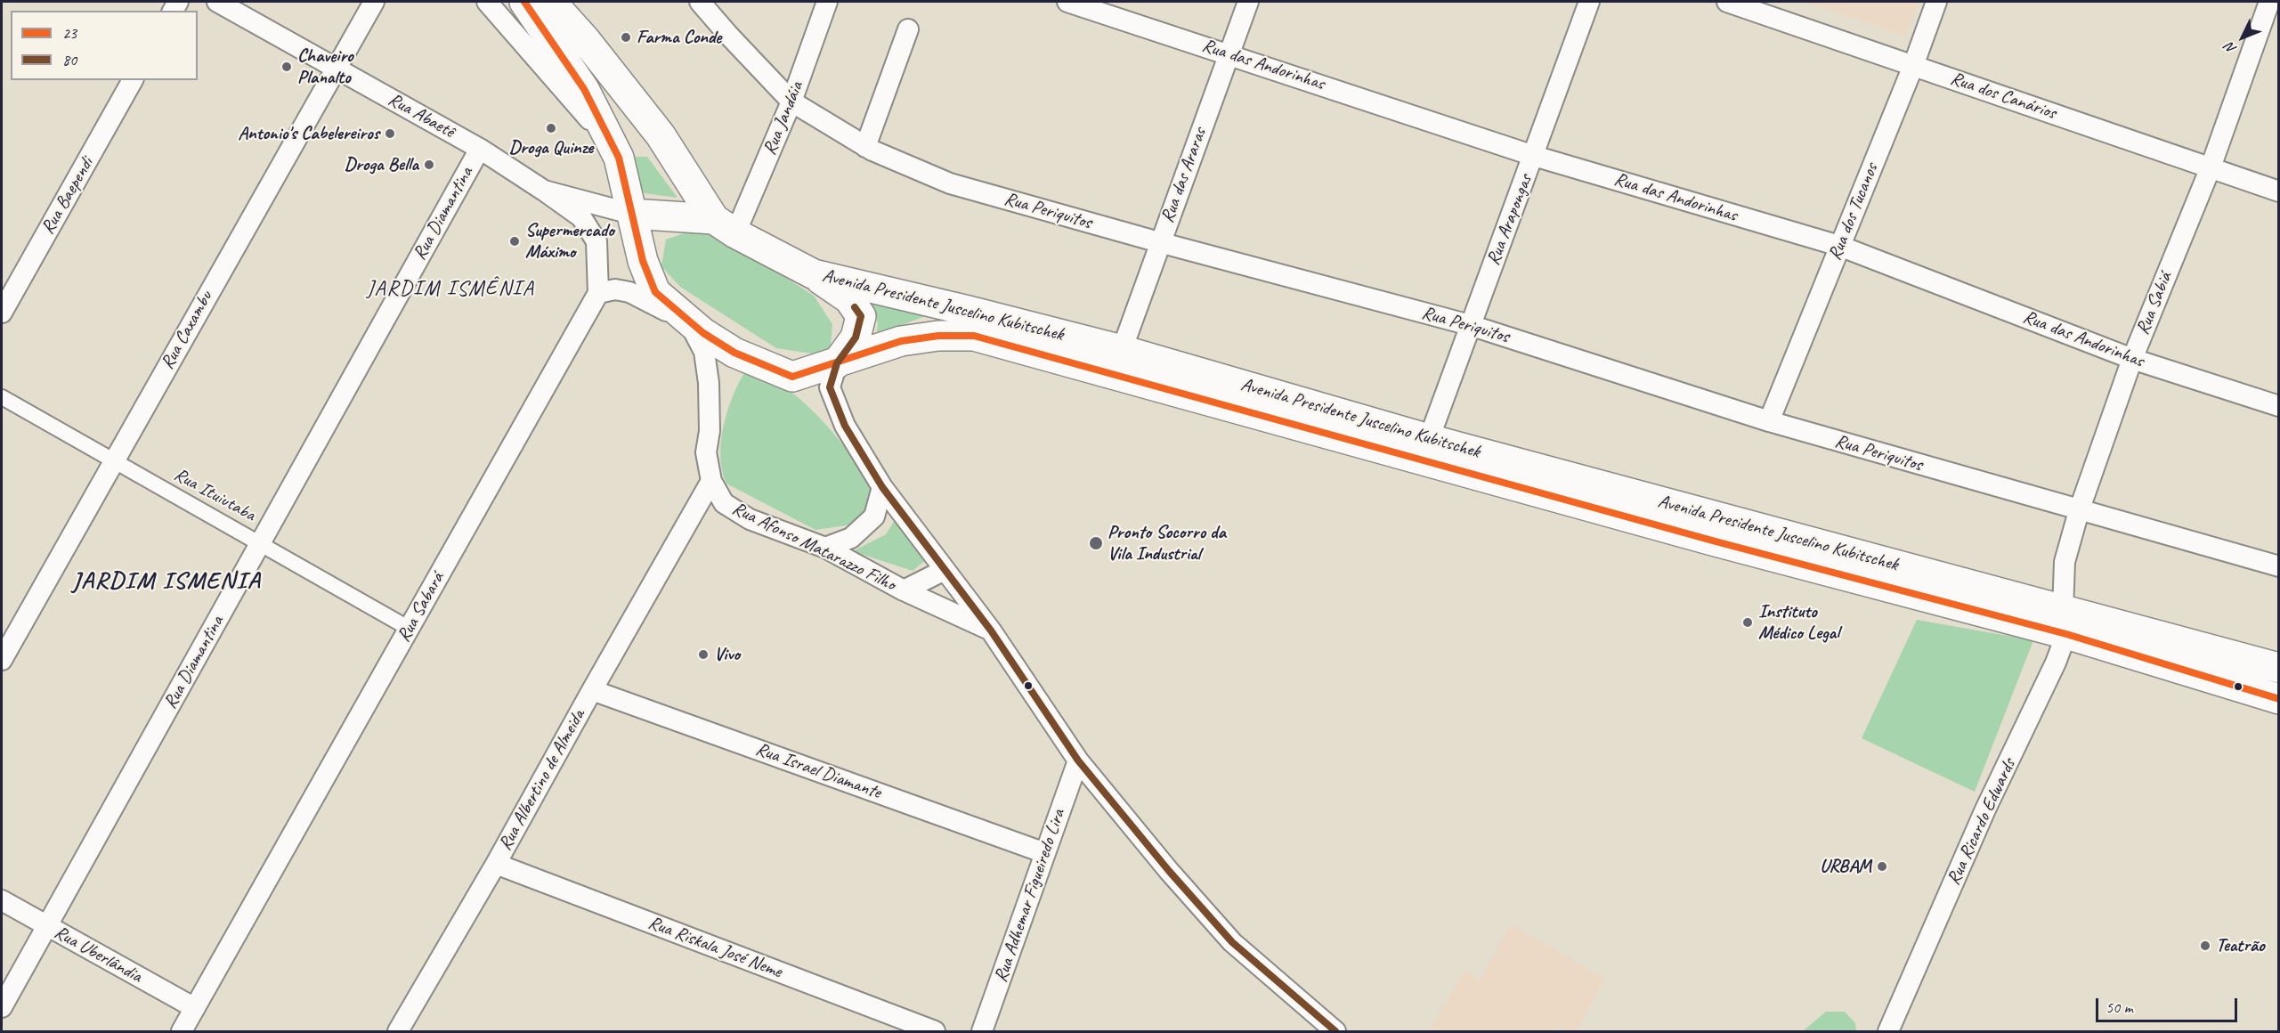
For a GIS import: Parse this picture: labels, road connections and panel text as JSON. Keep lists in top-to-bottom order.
{
  "streets": {
    "main road": ["Avenida Presidente Juscelino Kubitschek"],
    "street": [
      "Rua das Andorinhas",
      "Rua dos Canários",
      "Rua Abaetê",
      "Rua Jandáia",
      "Rua das Araras",
      "Rua Baependi",
      "Rua Periquitos",
      "Rua dos Tucanos",
      "Rua Diamantina",
      "Rua Arapongas",
      "Rua Sabiá",
      "Rua Caxambu",
      "Rua Ituiutaba",
      "Rua Afonso Matarazzo Filho",
      "Rua Sabará",
      "Rua Israel Diamante",
      "Rua Albertino de Almeida",
      "Rua Ricardo Edwards",
      "Rua Adhemar Figueiredo Lira",
      "Rua Riskala José Neme",
      "Rua Uberlândia"
    ]
  },
  "crossings": [
    ["Rua das Andorinhas", "Rua das Araras"],
    ["Rua das Andorinhas", "Rua dos Tucanos"],
    ["Rua das Andorinhas", "Rua Arapongas"],
    ["Rua das Andorinhas", "Rua Sabiá"],
    ["Rua dos Canários", "Rua dos Tucanos"],
    ["Rua dos Canários", "Rua Sabiá"],
    ["Rua Abaetê", "Rua Diamantina"],
    ["Rua Abaetê", "Avenida Presidente Juscelino Kubitschek"],
    ["Rua Abaetê", "Rua Caxambu"],
    ["Rua Jandáia", "Rua Periquitos"],
    ["Rua Jandáia", "Avenida Presidente Juscelino Kubitschek"],
    ["Rua das Araras", "Rua Periquitos"],
    ["Rua das Araras", "Avenida Presidente Juscelino Kubitschek"],
    ["Rua Periquitos", "Rua dos Tucanos"],
    ["Rua Periquitos", "Rua Arapongas"],
    ["Rua Periquitos", "Rua Sabiá"],
    ["Rua Diamantina", "Rua Ituiutaba"],
    ["Rua Diamantina", "Rua Uberlândia"],
    ["Rua Arapongas", "Avenida Presidente Juscelino Kubitschek"],
    ["Rua Sabiá", "Avenida Presidente Juscelino Kubitschek"],
    ["Rua Sabiá", "Rua Ricardo Edwards"],
    ["Avenida Presidente Juscelino Kubitschek", "Rua Afonso Matarazzo Filho"],
    ["Avenida Presidente Juscelino Kubitschek", "Rua Ricardo Edwards"],
    ["Rua Caxambu", "Rua Ituiutaba"],
    ["Rua Ituiutaba", "Rua Sabará"],
    ["Rua Afonso Matarazzo Filho", "Rua Albertino de Almeida"],
    ["Rua Sabará", "Rua Uberlândia"],
    ["Rua Israel Diamante", "Rua Albertino de Almeida"],
    ["Rua Israel Diamante", "Rua Adhemar Figueiredo Lira"],
    ["Rua Albertino de Almeida", "Rua Riskala José Neme"]
  ],
  "districts": ["JARDIM ISMÊNIA", "JARDIM ISMENIA"],
  "places": [
    "Farma Conde",
    "Chaveiro Planalto",
    "Droga Quinze",
    "Antonio's Cabelereiros",
    "Droga Bella",
    "Supermercado Máximo",
    "Pronto Socorro da Vila Industrial",
    "Instituto Médico Legal",
    "Vivo",
    "URBAM",
    "Teatrão"
  ],
  "lines": ["transit line 23", "transit line 80"],
  "legend": ["23", "80"],
  "scale_bar": "50 m",
  "north": "bottom left"
}
